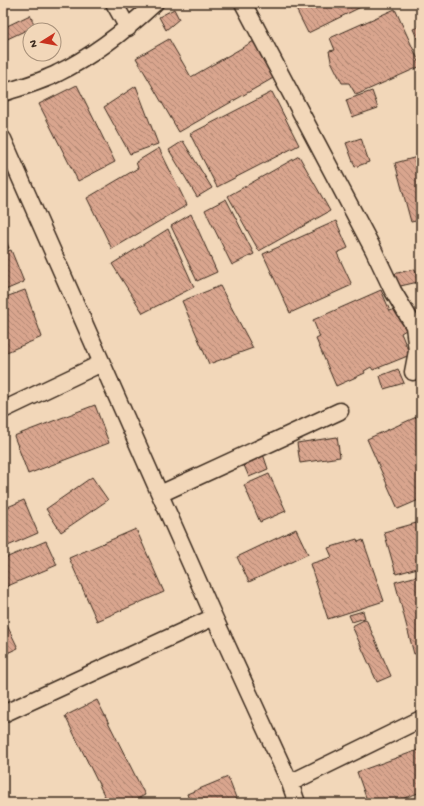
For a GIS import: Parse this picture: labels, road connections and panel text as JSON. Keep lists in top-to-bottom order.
{
  "north": "left"
}
